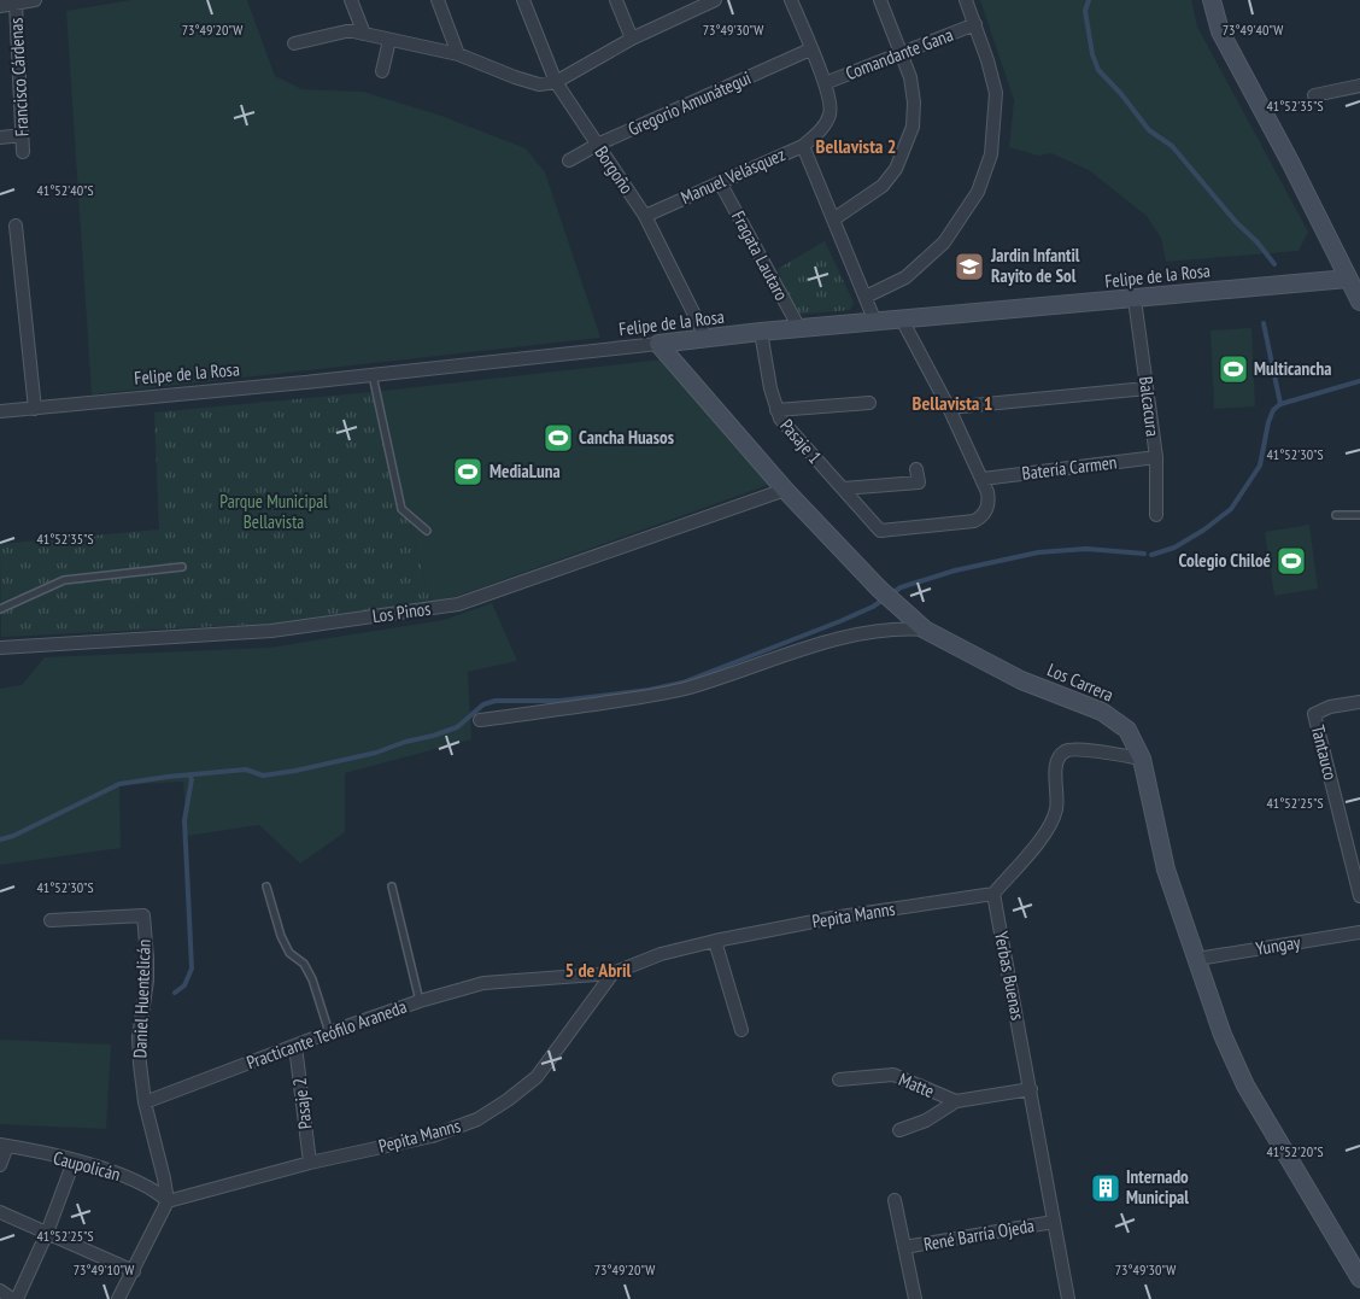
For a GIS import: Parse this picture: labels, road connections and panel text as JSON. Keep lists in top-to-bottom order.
{
  "streets": {
    "street": [
      "Comandante Gana",
      "Francisco Cárdenas",
      "Gregorio Amunátegui",
      "Borgoño",
      "Manuel Velásquez",
      "Fragata Lautaro",
      "Felipe de la Rosa",
      "Balcacura",
      "Pasaje 1",
      "Batería Carmen",
      "Los Pinos",
      "Los Carrera",
      "Tantauco",
      "Pepita Manns",
      "Yungay",
      "Yerbas Buenas",
      "Daniel Huentelicán",
      "Practicante Teófilo Araneda",
      "Matte",
      "Pasaje 2",
      "Caupolicán",
      "René Barría Ojeda"
    ]
  },
  "crossings": [
    ["Comandante Gana", "Manuel Velásquez"],
    ["Gregorio Amunátegui", "Borgoño"],
    ["Borgoño", "Manuel Velásquez"],
    ["Borgoño", "Felipe de la Rosa"],
    ["Manuel Velásquez", "Fragata Lautaro"],
    ["Fragata Lautaro", "Felipe de la Rosa"],
    ["Felipe de la Rosa", "Balcacura"],
    ["Felipe de la Rosa", "Pasaje 1"],
    ["Felipe de la Rosa", "Los Carrera"],
    ["Balcacura", "Batería Carmen"],
    ["Pasaje 1", "Batería Carmen"],
    ["Los Pinos", "Los Carrera"],
    ["Los Carrera", "Yungay"],
    ["Pepita Manns", "Yerbas Buenas"],
    ["Pepita Manns", "Practicante Teófilo Araneda"],
    ["Pepita Manns", "Pasaje 2"],
    ["Pepita Manns", "Caupolicán"],
    ["Yerbas Buenas", "Matte"],
    ["Yerbas Buenas", "René Barría Ojeda"],
    ["Daniel Huentelicán", "Practicante Teófilo Araneda"],
    ["Practicante Teófilo Araneda", "Pasaje 2"]
  ],
  "districts": ["Bellavista 2", "Bellavista 1", "5 de Abril"],
  "parks": ["Parque Municipal Bellavista"],
  "places": {
    "school or university": ["Jardin Infantil Rayito de Sol"],
    "sports": [
      "Multicancha",
      "Cancha Huasos",
      "MediaLuna",
      "Colegio Chiloé"
    ],
    "building": ["Internado Municipal"]
  },
  "coordinates": [
    "73°49'20\"W",
    "73°49'30\"W",
    "73°49'40\"W",
    "41°52'35\"S",
    "41°52'40\"S",
    "41°52'30\"S",
    "41°52'25\"S",
    "41°52'20\"S",
    "73°49'10\"W"
  ]
}
